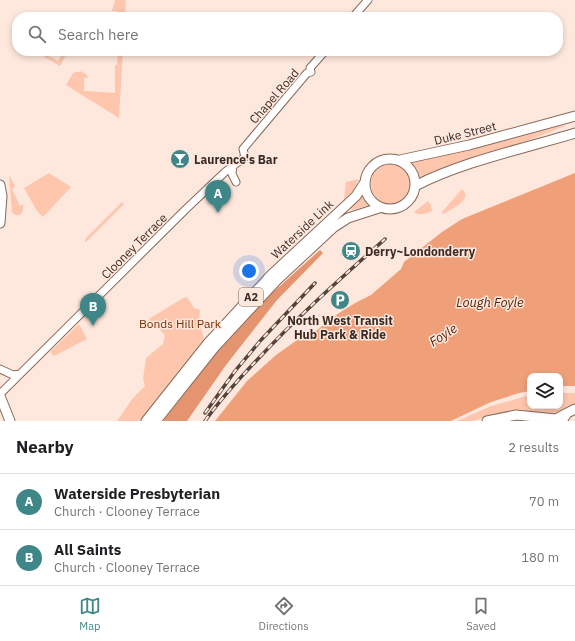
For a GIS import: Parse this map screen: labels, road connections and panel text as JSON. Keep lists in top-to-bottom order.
{
  "streets": {
    "highway": ["Duke Street", "Waterside Link", "A2"],
    "main road": ["Chapel Road", "Clooney Terrace"]
  },
  "crossings": [
    ["Chapel Road", "Clooney Terrace"],
    ["Duke Street", "Waterside Link"],
    ["Duke Street", "A2"],
    ["Waterside Link", "A2"]
  ],
  "water": ["Lough Foyle", "Foyle"],
  "parks": ["Bonds Hill Park"],
  "places": {
    "bar": ["Laurence's Bar"],
    "station": ["Derry~Londonderry"],
    "parking": ["North West Transit Hub Park & Ride"]
  },
  "page": {
    "search": "Search here",
    "pins": ["A", "B"],
    "heading": ["Nearby", "2 results"],
    "list": [
      {
        "mark": "A",
        "name": "Waterside Presbyterian",
        "note": "Church · Clooney Terrace",
        "value": "70 m"
      },
      {
        "mark": "B",
        "name": "All Saints",
        "note": "Church · Clooney Terrace",
        "value": "180 m"
      }
    ],
    "nav": ["Map", "Directions", "Saved"]
  }
}
